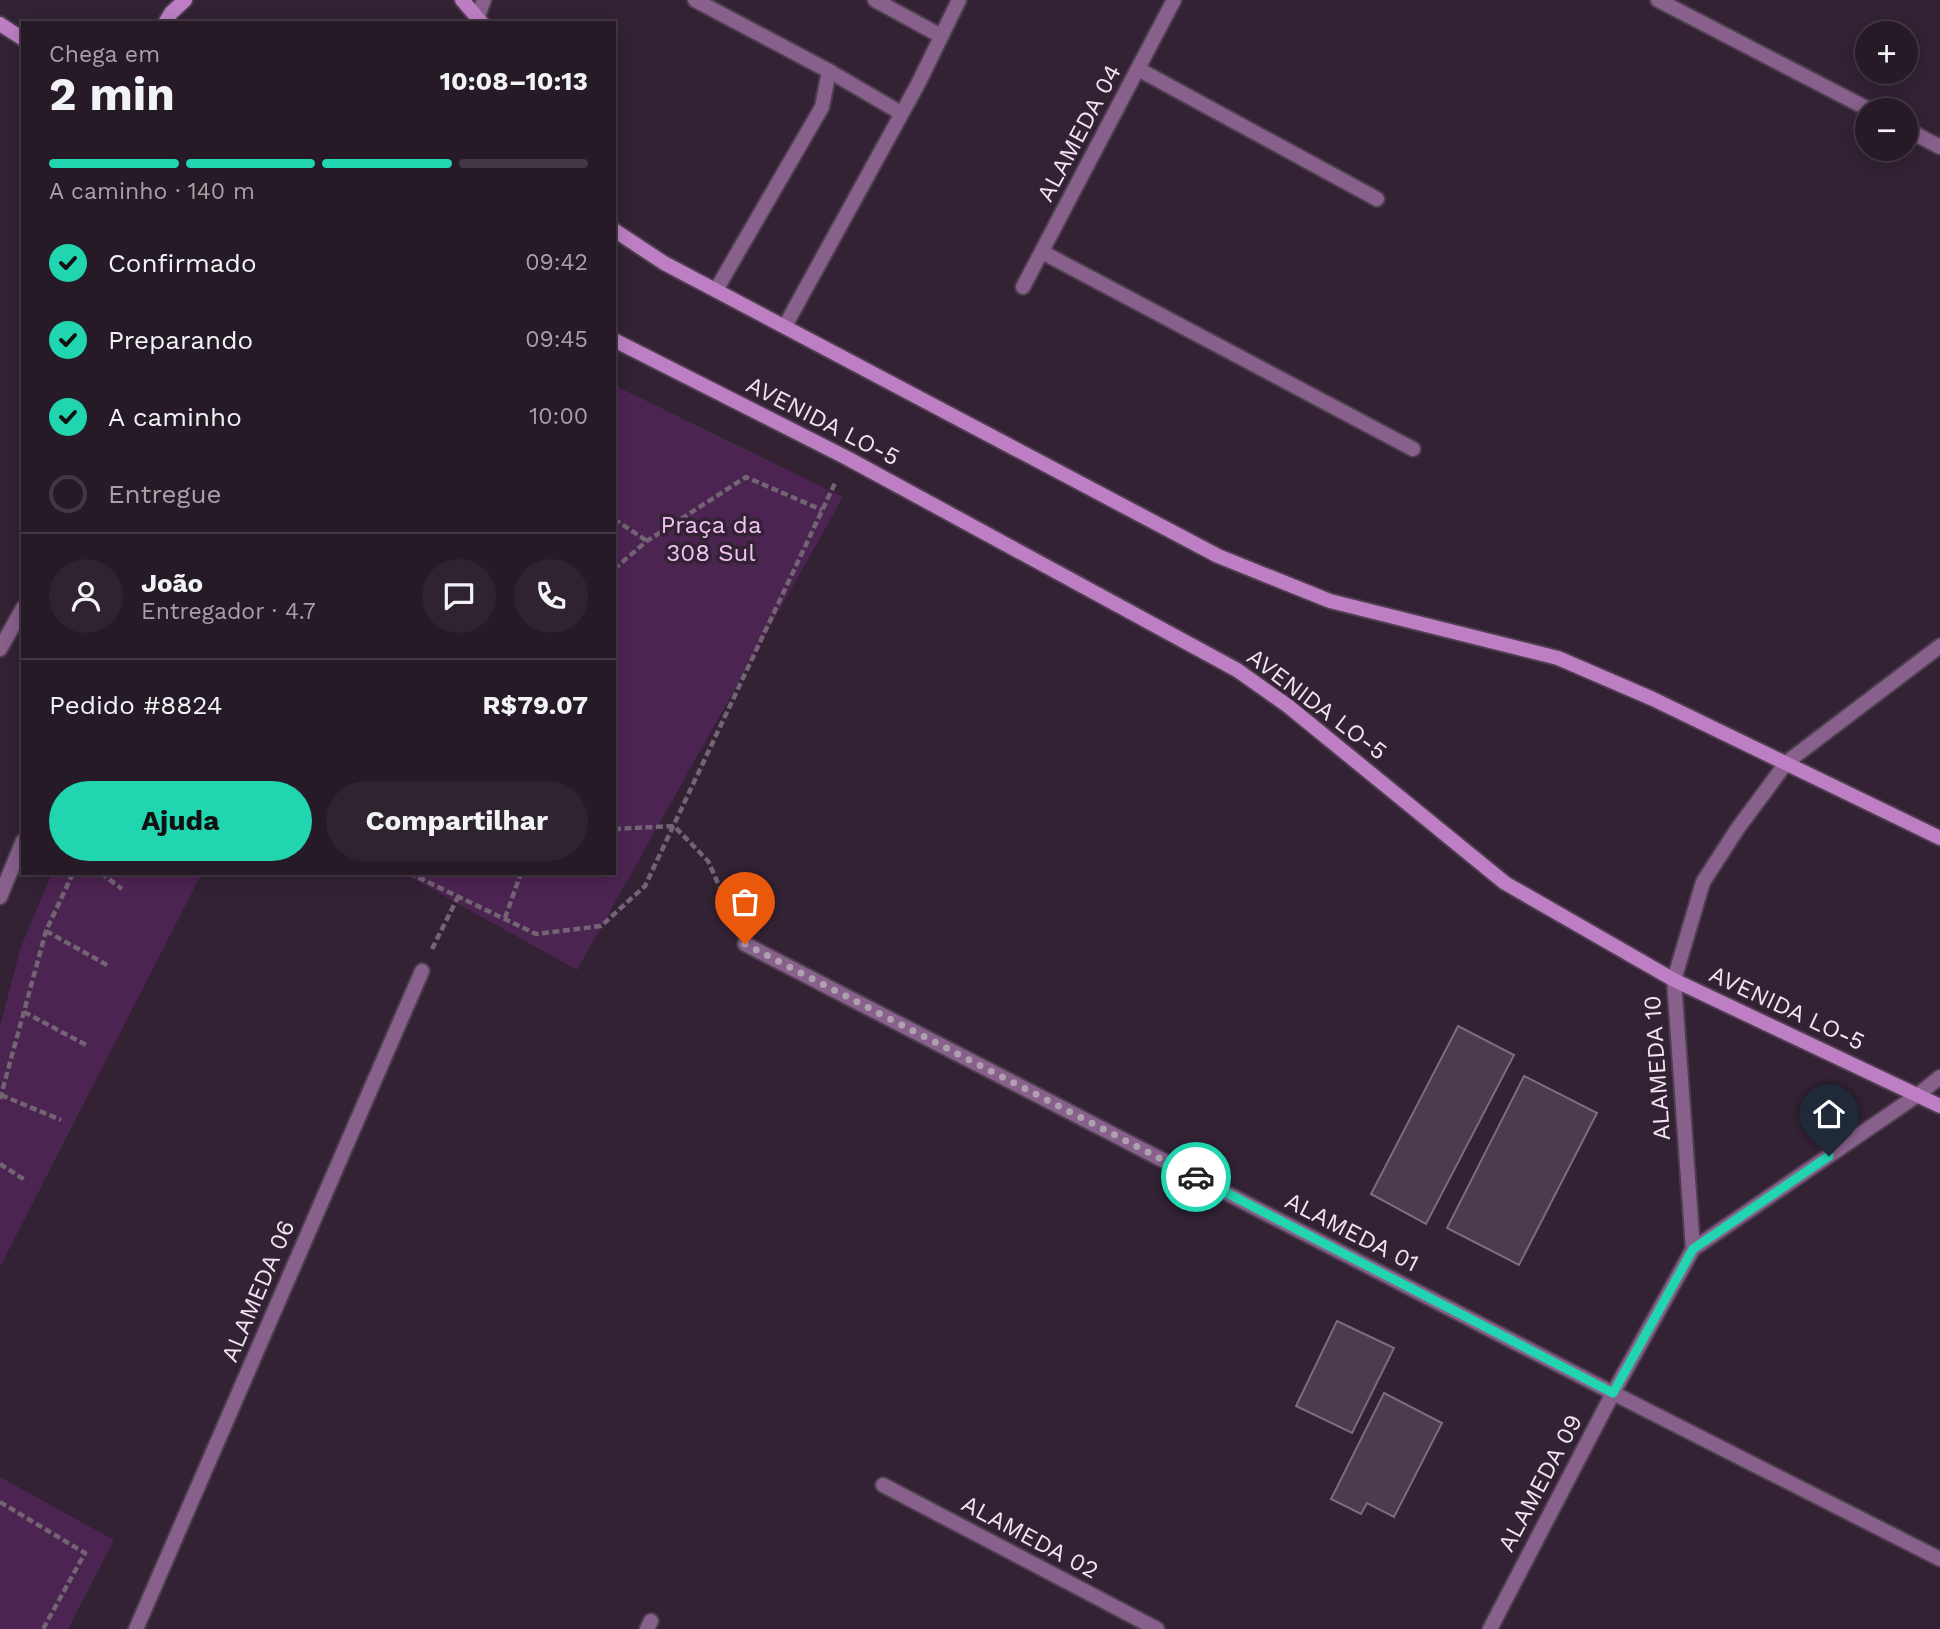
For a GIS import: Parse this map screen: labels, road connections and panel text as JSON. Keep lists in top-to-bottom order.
{
  "streets": {
    "main road": ["AVENIDA LO-5"],
    "street": [
      "ALAMEDA 04",
      "ALAMEDA 10",
      "ALAMEDA 01",
      "ALAMEDA 06",
      "ALAMEDA 09",
      "ALAMEDA 02"
    ]
  },
  "crossings": [
    ["AVENIDA LO-5", "ALAMEDA 10"],
    ["ALAMEDA 10", "ALAMEDA 09"],
    ["ALAMEDA 01", "ALAMEDA 09"]
  ],
  "parks": ["Praça da 308 Sul"],
  "page": {
    "map_buttons": ["+", "−"],
    "heading": ["2 min", "Chega em", "10:08–10:13"],
    "panel": [
      "João",
      "Entregador · 4.7",
      "Pedido #8824",
      "R$79.07"
    ],
    "bar": "A caminho · 140 m",
    "list": [
      ["Confirmado", "09:42"],
      ["Preparando", "09:45"],
      ["A caminho", "10:00"],
      "Entregue"
    ],
    "buttons": ["Ajuda", "Compartilhar"]
  }
}
